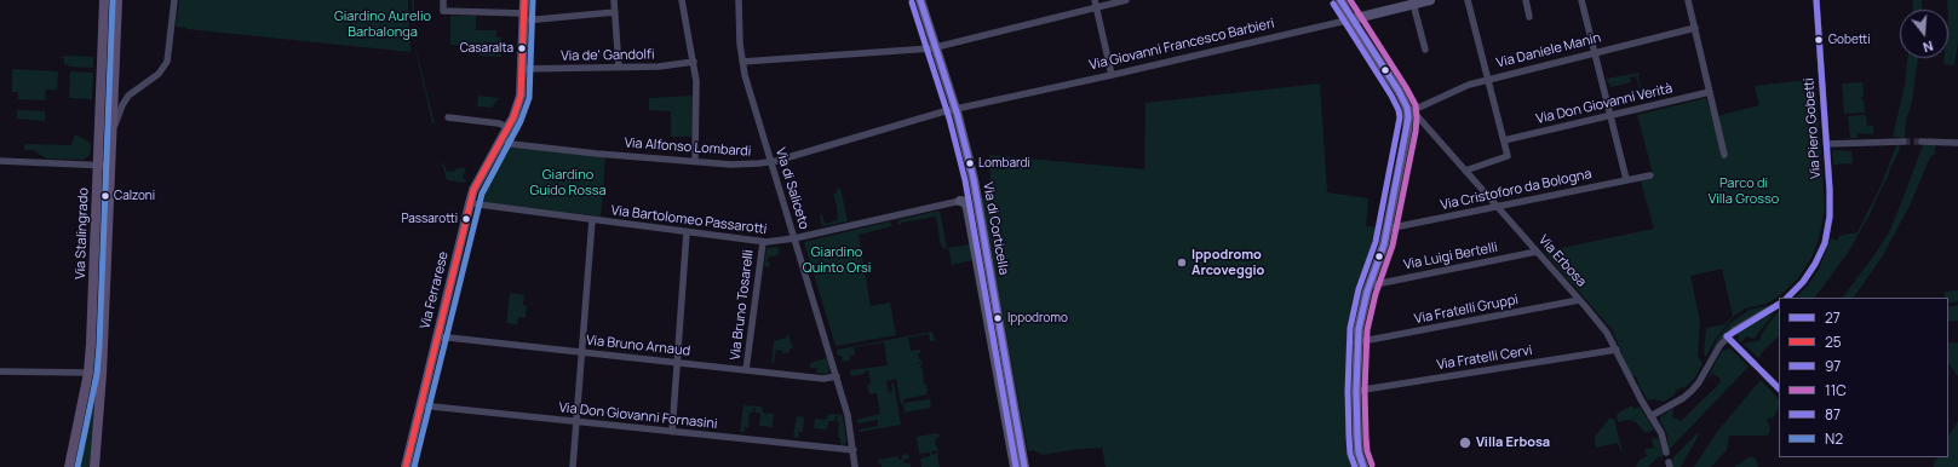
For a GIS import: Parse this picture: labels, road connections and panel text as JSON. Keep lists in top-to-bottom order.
{
  "streets": {
    "main road": [
      "Via Giovanni Francesco Barbieri",
      "Via di Corticella",
      "Via Stalingrado",
      "Via Ferrarese"
    ],
    "street": [
      "Via Daniele Manin",
      "Via de' Gandolfi",
      "Via Don Giovanni Verità",
      "Via Piero Gobetti",
      "Via Alfonso Lombardi",
      "Via di Saliceto",
      "Via Cristoforo da Bologna",
      "Via Bartolomeo Passarotti",
      "Via Luigi Bertelli",
      "Via Erbosa",
      "Via Bruno Tosarelli",
      "Via Fratelli Gruppi",
      "Via Bruno Arnaud",
      "Via Fratelli Cervi",
      "Via Don Giovanni Fornasini"
    ]
  },
  "crossings": [
    ["Via Giovanni Francesco Barbieri", "Via Alfonso Lombardi"],
    ["Via Giovanni Francesco Barbieri", "Via di Corticella"],
    ["Via Daniele Manin", "Via Erbosa"],
    ["Via de' Gandolfi", "Via Ferrarese"],
    ["Via Alfonso Lombardi", "Via di Saliceto"],
    ["Via Alfonso Lombardi", "Via di Corticella"],
    ["Via Alfonso Lombardi", "Via Ferrarese"],
    ["Via di Saliceto", "Via Bartolomeo Passarotti"],
    ["Via di Saliceto", "Via Bruno Arnaud"],
    ["Via di Saliceto", "Via Don Giovanni Fornasini"],
    ["Via Cristoforo da Bologna", "Via Erbosa"],
    ["Via Bartolomeo Passarotti", "Via di Corticella"],
    ["Via Bartolomeo Passarotti", "Via Ferrarese"],
    ["Via Bartolomeo Passarotti", "Via Bruno Tosarelli"],
    ["Via Luigi Bertelli", "Via Erbosa"],
    ["Via Erbosa", "Via Fratelli Gruppi"],
    ["Via Erbosa", "Via Fratelli Cervi"],
    ["Via Ferrarese", "Via Bruno Arnaud"],
    ["Via Ferrarese", "Via Don Giovanni Fornasini"],
    ["Via Bruno Tosarelli", "Via Bruno Arnaud"]
  ],
  "parks": [
    "Giardino Aurelio Barbalonga",
    "Giardino Guido Rossa",
    "Parco di Villa Grosso",
    "Giardino Quinto Orsi"
  ],
  "places": [
    "Gobetti",
    "Casaralta",
    "Lombardi",
    "Calzoni",
    "Passarotti",
    "Ippodromo Arcoveggio",
    "Ippodromo",
    "Villa Erbosa"
  ],
  "lines": [
    "transit line 27",
    "transit line 25",
    "transit line 11C",
    "transit line 87",
    "transit line N2",
    "transit line 97"
  ],
  "legend": [
    "27",
    "25",
    "97",
    "11C",
    "87",
    "N2"
  ],
  "north": "bottom"
}
